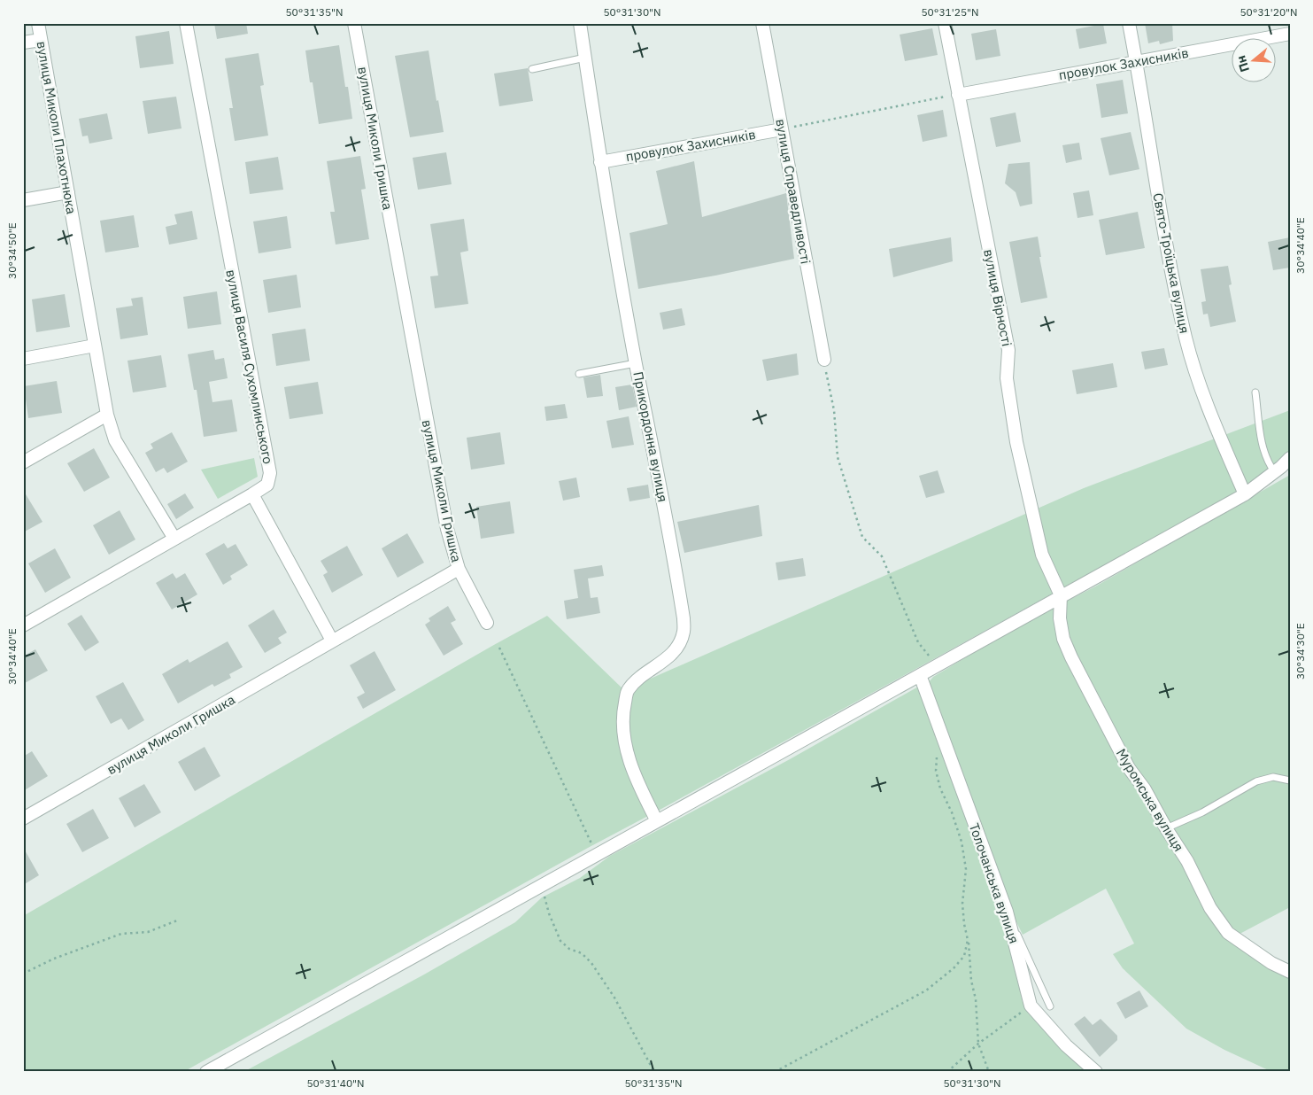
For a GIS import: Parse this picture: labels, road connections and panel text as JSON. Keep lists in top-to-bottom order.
{
  "streets": {
    "street": [
      "провулок Захисників",
      "вулиця Миколи Плахотнюка",
      "вулиця Миколи Гришка",
      "вулиця Справедливості",
      "Свято-Троїцька вулиця",
      "вулиця Вірності",
      "вулиця Василя Сухомлинського",
      "Прикордонна вулиця",
      "Муромська вулиця",
      "Толочанська вулиця"
    ]
  },
  "crossings": [
    ["провулок Захисників", "вулиця Справедливості"],
    ["провулок Захисників", "Свято-Троїцька вулиця"],
    ["провулок Захисників", "вулиця Вірності"],
    ["провулок Захисників", "Прикордонна вулиця"],
    ["вулиця Миколи Плахотнюка", "вулиця Василя Сухомлинського"],
    ["вулиця Вірності", "Муромська вулиця"]
  ],
  "north": "left",
  "coordinates": [
    "50°31'35\"N",
    "50°31'30\"N",
    "50°31'25\"N",
    "50°31'20\"N",
    "30°34'40\"E",
    "30°34'50\"E",
    "30°34'30\"E",
    "50°31'40\"N"
  ]
}
